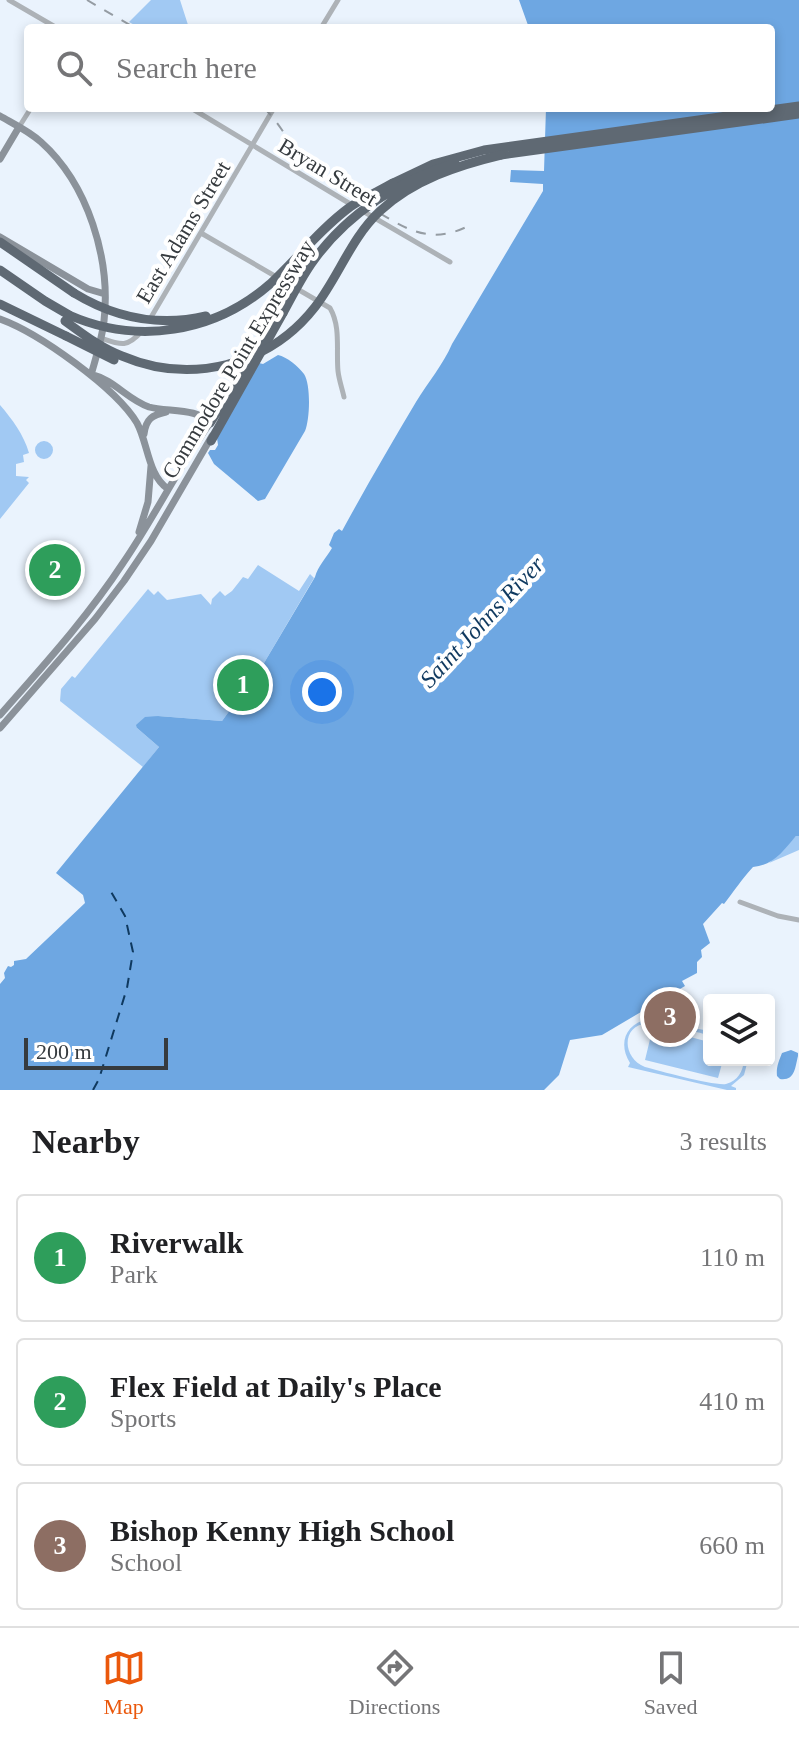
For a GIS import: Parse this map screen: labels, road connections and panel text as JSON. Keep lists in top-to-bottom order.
{
  "streets": {
    "highway": ["Commodore Point Expressway"],
    "street": ["Bryan Street", "East Adams Street"]
  },
  "crossings": [
    ["Bryan Street", "East Adams Street"]
  ],
  "water": ["Saint Johns River"],
  "scale_bar": "200 m",
  "page": {
    "search": "Search here",
    "pins": ["2", "1", "3"],
    "scale": "200 m",
    "heading": ["Nearby", "3 results"],
    "list": [
      {
        "mark": "1",
        "name": "Riverwalk",
        "note": "Park",
        "value": "110 m"
      },
      {
        "mark": "2",
        "name": "Flex Field at Daily's Place",
        "note": "Sports",
        "value": "410 m"
      },
      {
        "mark": "3",
        "name": "Bishop Kenny High School",
        "note": "School",
        "value": "660 m"
      }
    ],
    "nav": ["Map", "Directions", "Saved"]
  }
}
